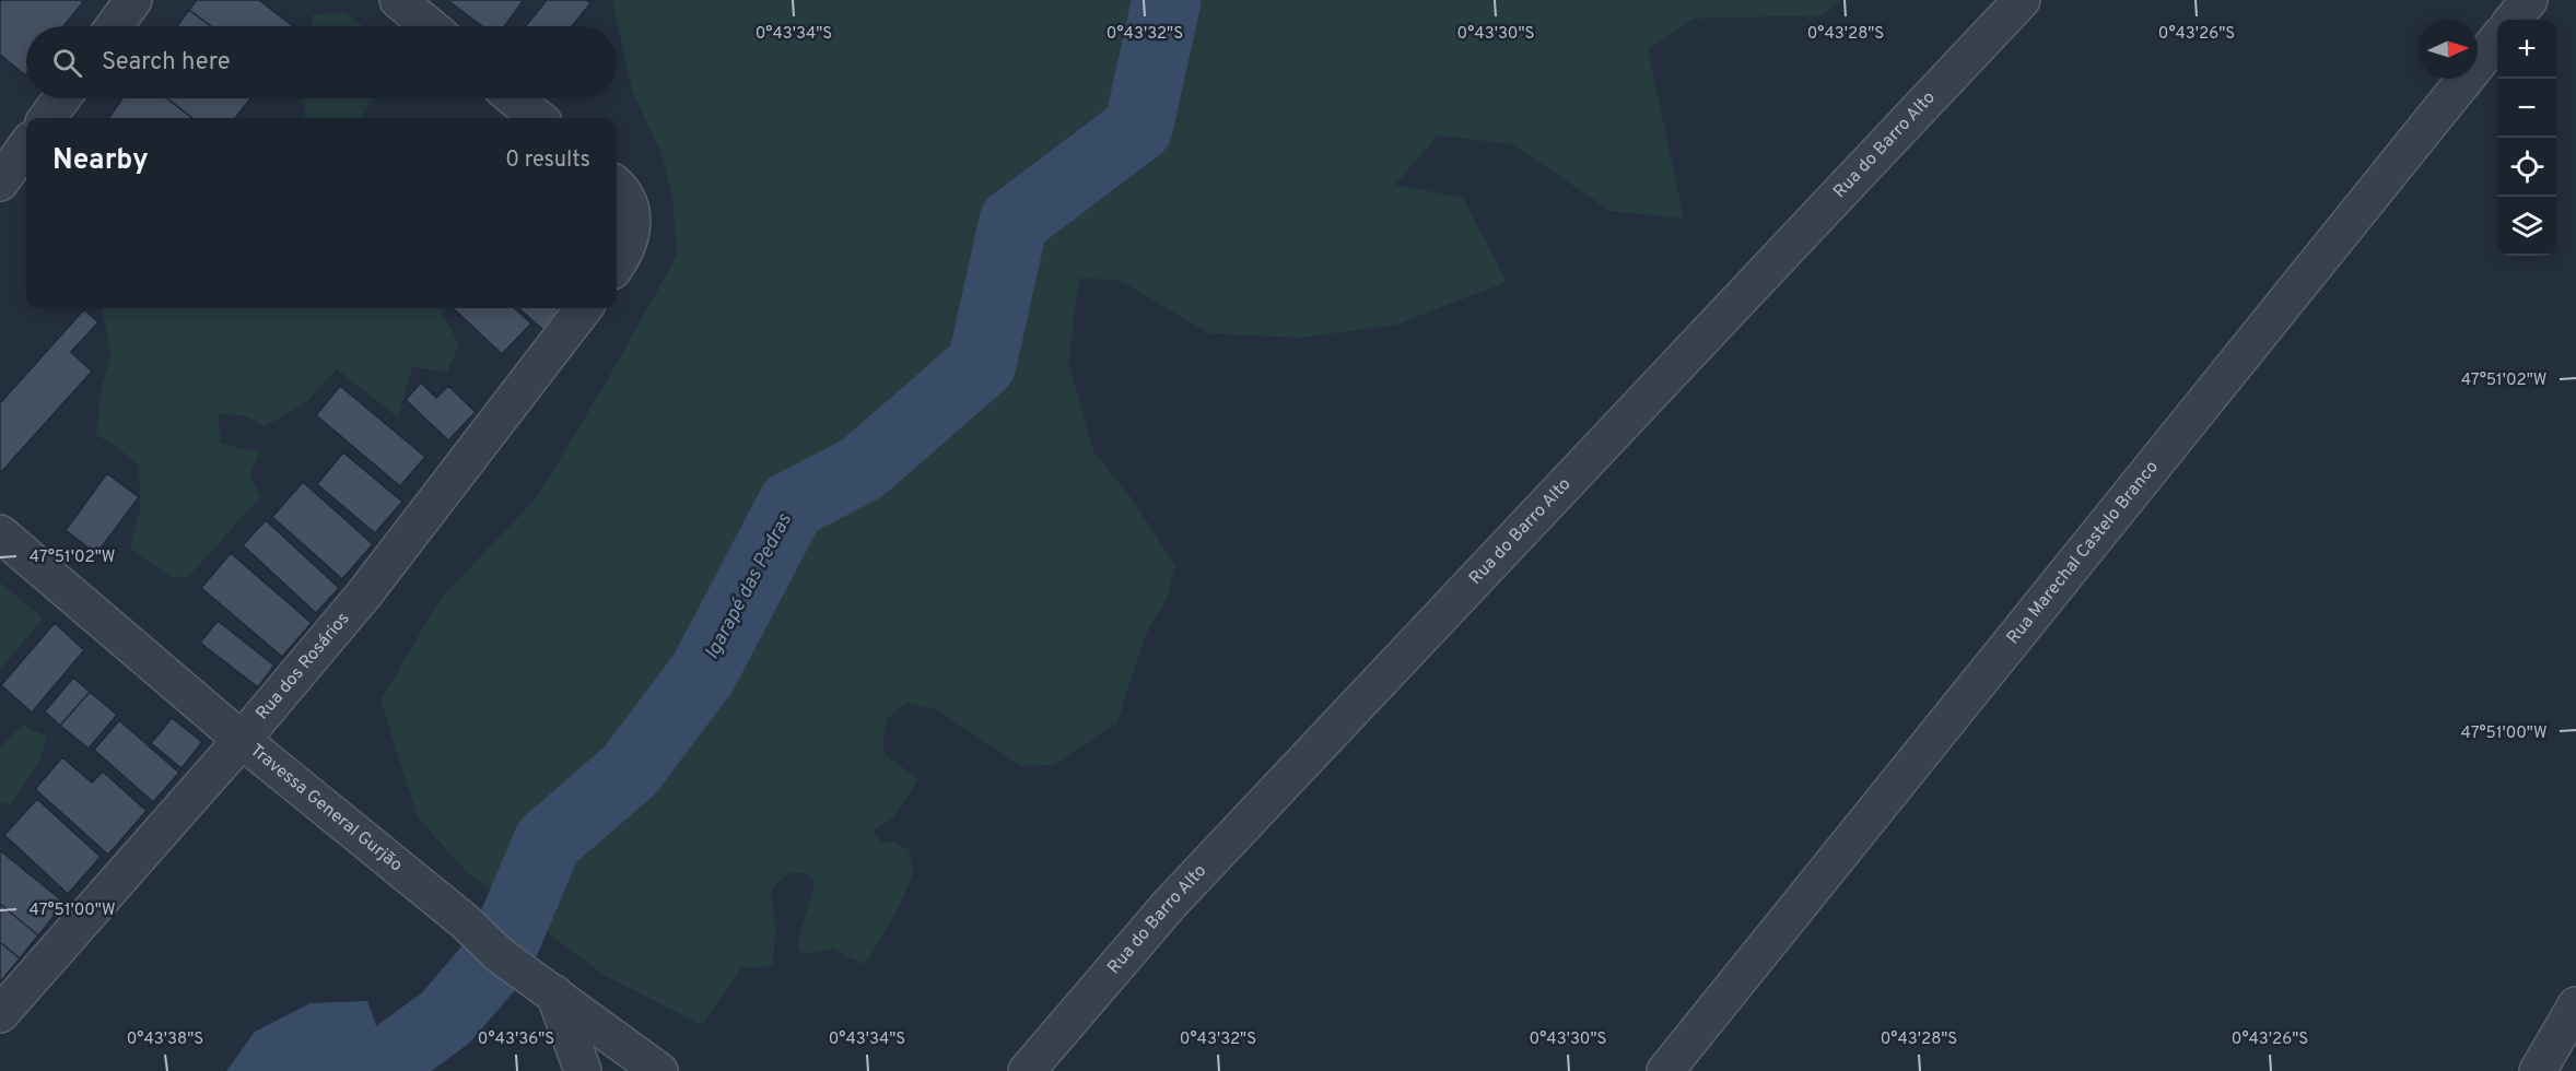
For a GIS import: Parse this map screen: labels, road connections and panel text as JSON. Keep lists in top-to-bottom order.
{
  "streets": {
    "street": [
      "Rua do Barro Alto",
      "Rua Marechal Castelo Branco",
      "Rua dos Rosários",
      "Travessa General Gurjão"
    ]
  },
  "crossings": [
    ["Rua dos Rosários", "Travessa General Gurjão"]
  ],
  "water": ["Igarapé das Pedras"],
  "north": "right",
  "page": {
    "map_buttons": ["+", "−"],
    "search": "Search here",
    "heading": ["Nearby", "0 results"]
  },
  "coordinates": [
    "0°43'34\"S",
    "0°43'32\"S",
    "0°43'30\"S",
    "0°43'28\"S",
    "0°43'26\"S",
    "47°51'02\"W",
    "47°51'00\"W",
    "0°43'38\"S",
    "0°43'36\"S"
  ]
}
